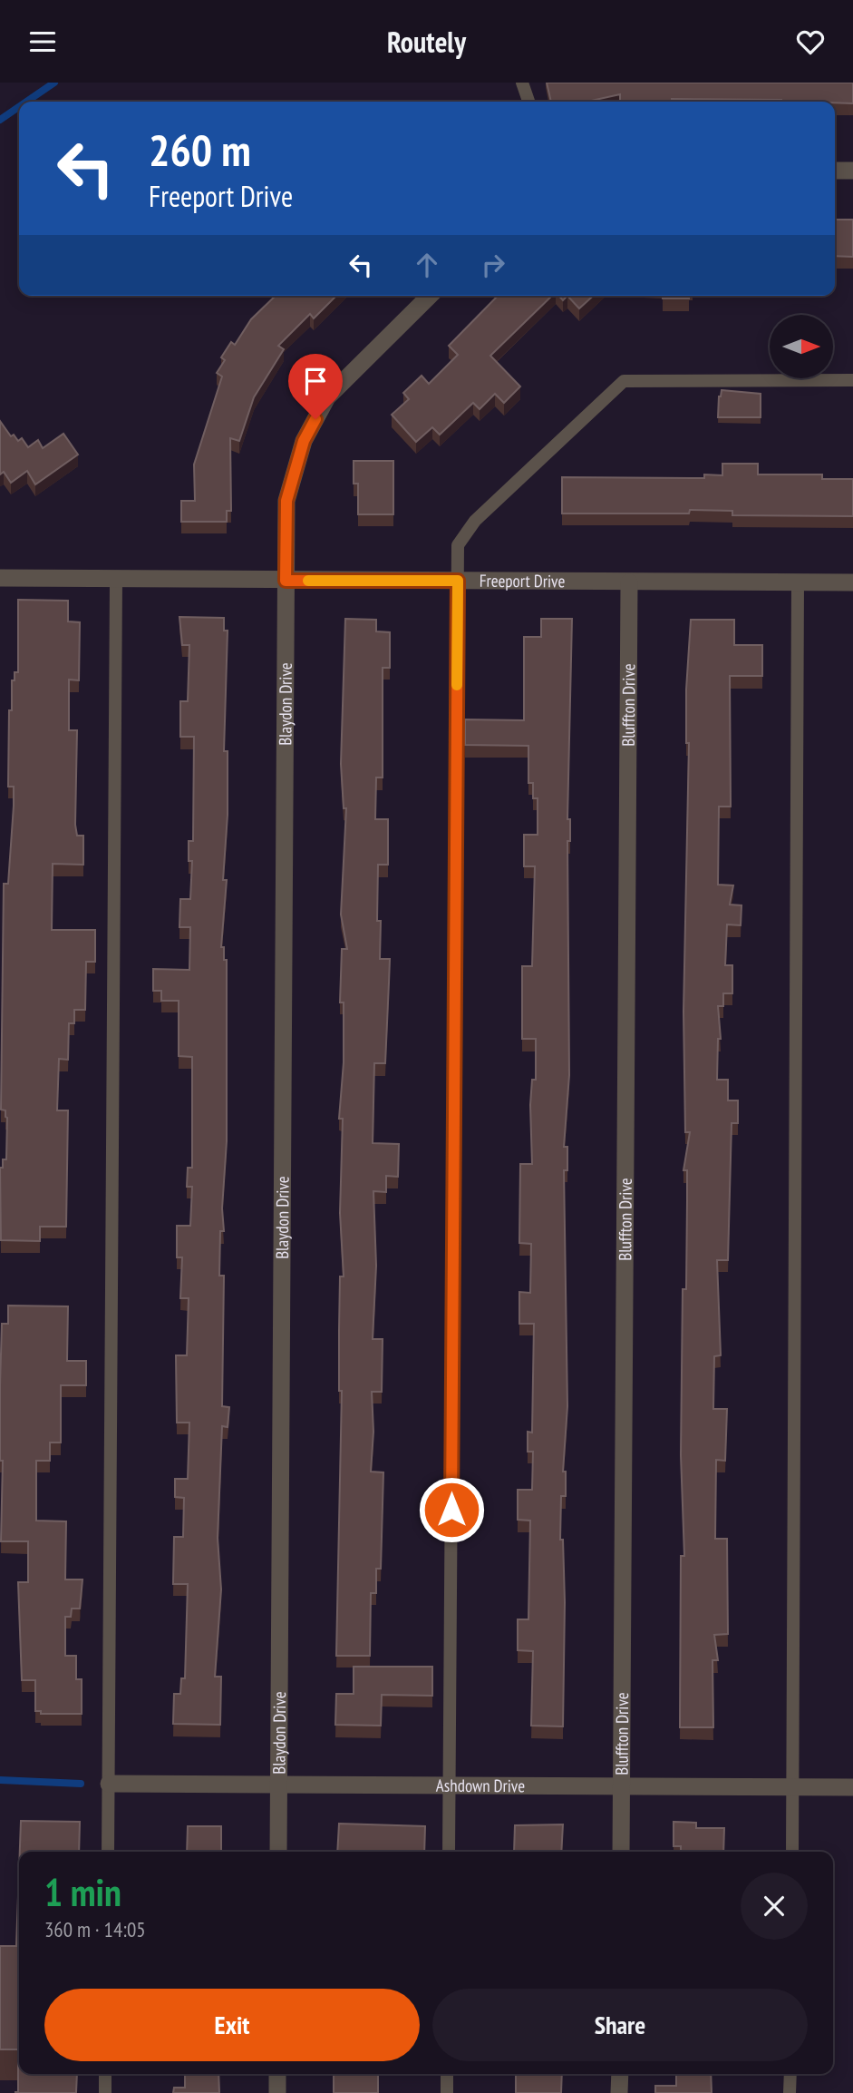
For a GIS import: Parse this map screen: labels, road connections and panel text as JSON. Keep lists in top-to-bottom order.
{
  "streets": {
    "street": [
      "Freeport Drive",
      "Blaydon Drive",
      "Bluffton Drive",
      "Ashdown Drive"
    ]
  },
  "crossings": [
    ["Freeport Drive", "Blaydon Drive"],
    ["Freeport Drive", "Bluffton Drive"],
    ["Blaydon Drive", "Ashdown Drive"],
    ["Bluffton Drive", "Ashdown Drive"]
  ],
  "north": "right",
  "page": {
    "header": "Routely",
    "turn": ["260 m", "Freeport Drive"],
    "heading": ["1 min", "360 m · 14:05"],
    "buttons": ["Exit", "Share"]
  }
}
